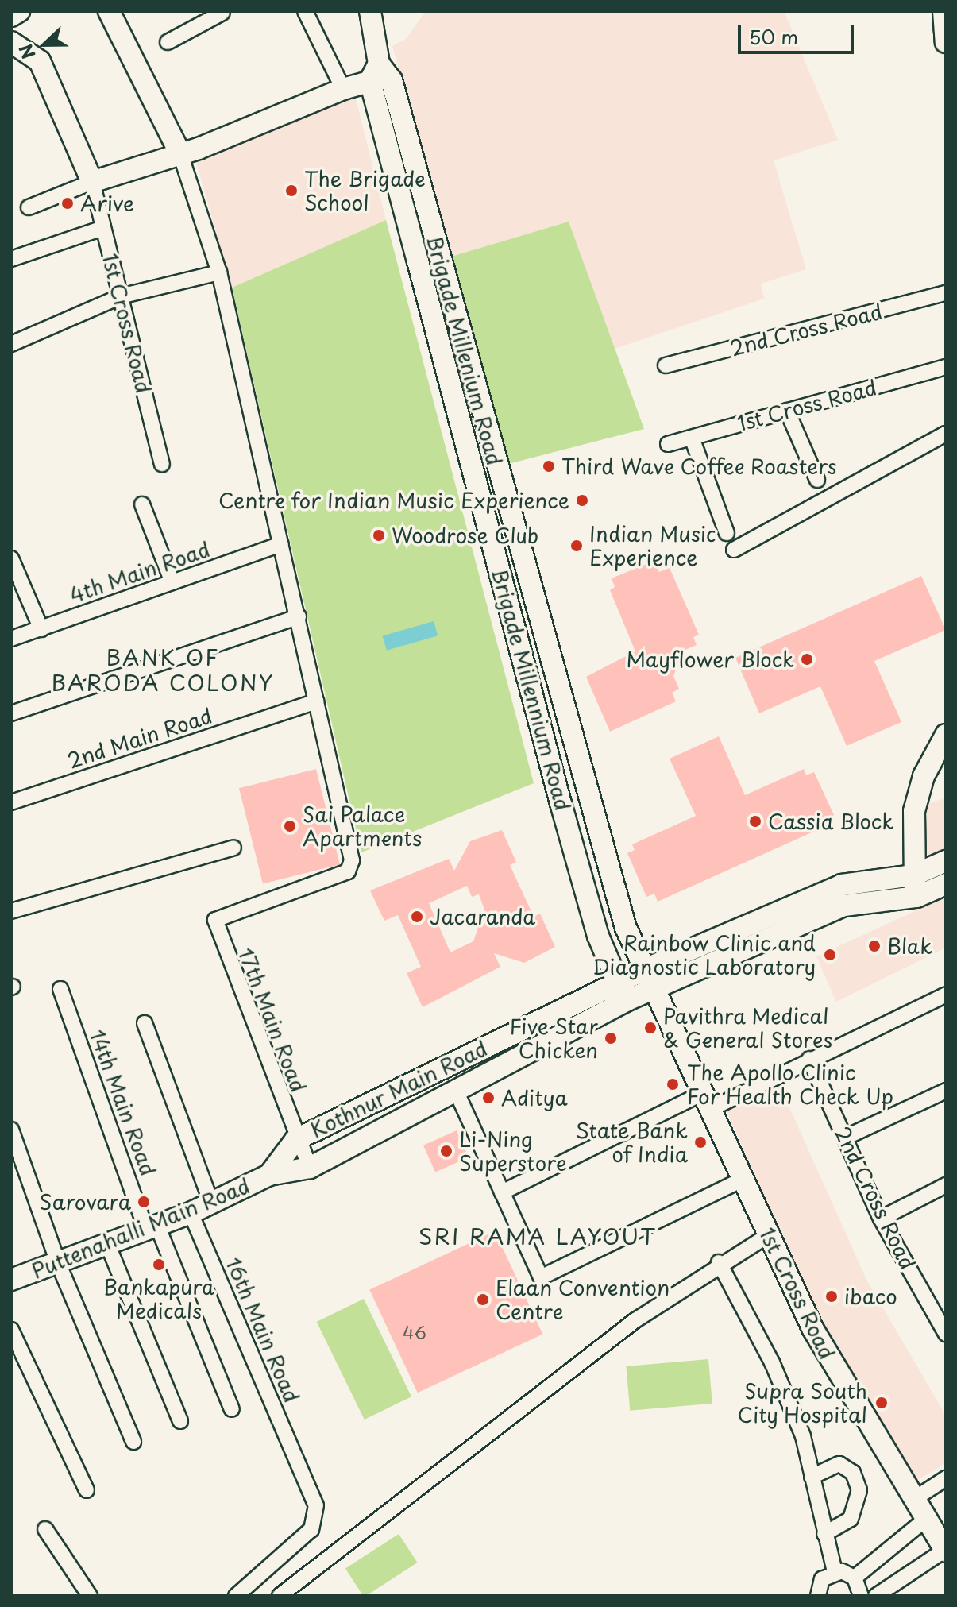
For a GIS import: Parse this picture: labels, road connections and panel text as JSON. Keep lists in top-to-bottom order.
{
  "streets": {
    "street": [
      "1st Cross Road",
      "2nd Cross Road",
      "Brigade Millenium Road",
      "4th Main Road",
      "Brigade Millennium Road",
      "2nd Main Road",
      "17th Main Road",
      "Kothnur Main Road",
      "14th Main Road",
      "Puttenahalli Main Road",
      "16th Main Road"
    ]
  },
  "crossings": [
    ["1st Cross Road", "Brigade Millenium Road"],
    ["1st Cross Road", "Kothnur Main Road"],
    ["Brigade Millenium Road", "Brigade Millennium Road"],
    ["Brigade Millenium Road", "Kothnur Main Road"],
    ["Brigade Millennium Road", "Kothnur Main Road"],
    ["2nd Main Road", "17th Main Road"],
    ["17th Main Road", "Kothnur Main Road"],
    ["Kothnur Main Road", "Puttenahalli Main Road"],
    ["14th Main Road", "Puttenahalli Main Road"],
    ["Puttenahalli Main Road", "16th Main Road"]
  ],
  "districts": ["BANK OF BARODA COLONY", "SRI RAMA LAYOUT"],
  "places": [
    "The Brigade School",
    "Arive",
    "Third Wave Coffee Roasters",
    "Centre for Indian Music Experience",
    "Woodrose Club",
    "Indian Music Experience",
    "Mayflower Block",
    "Cassia Block",
    "Sai Palace Apartments",
    "Jacaranda",
    "Blak",
    "Rainbow Clinic and Diagnostic Laboratory",
    "Pavithra Medical & General Stores",
    "Five Star Chicken",
    "The Apollo Clinic For Health Check Up",
    "Aditya",
    "State Bank of India",
    "Li-Ning Superstore",
    "Sarovara",
    "Bankapura Medicals",
    "ibaco",
    "Elaan Convention Centre",
    "Supra South City Hospital"
  ],
  "house_numbers": ["46"],
  "scale_bar": "50 m",
  "north": "left"
}
